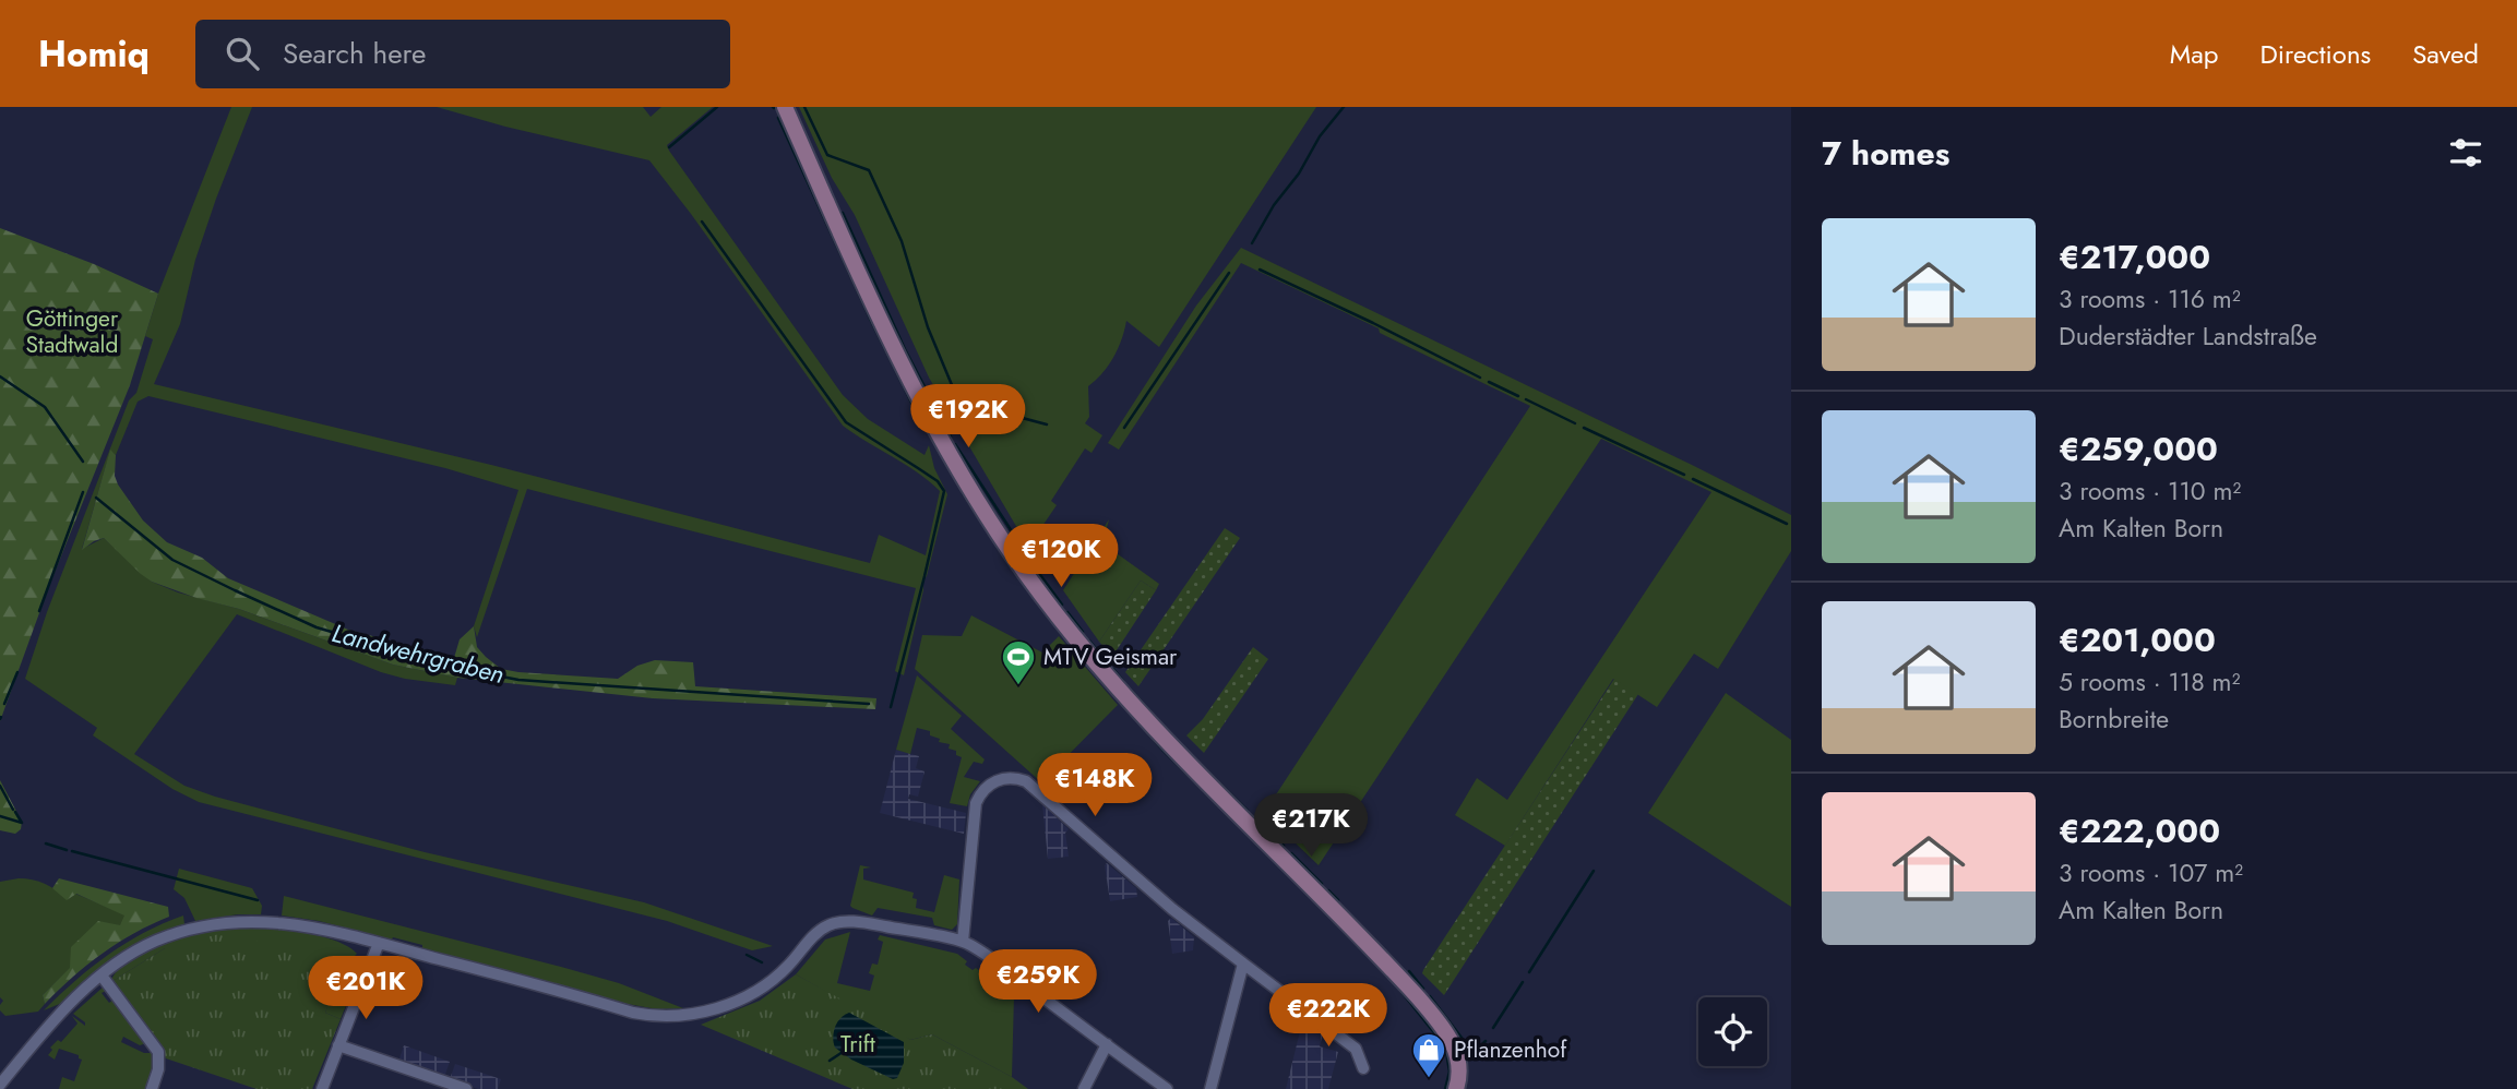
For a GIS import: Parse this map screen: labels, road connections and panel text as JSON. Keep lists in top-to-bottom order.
{
  "water": ["Landwehrgraben"],
  "parks": ["Göttinger Stadtwald", "Trift"],
  "places": {
    "sports": ["MTV Geismar"],
    "shop": ["Pflanzenhof"]
  },
  "page": {
    "header": "Homiq",
    "search": "Search here",
    "nav": ["Map", "Directions", "Saved"],
    "heading": "7 homes",
    "list": [
      {
        "name": "€217,000",
        "note": "3 rooms · 116 m² · Duderstädter Landstraße"
      },
      {
        "name": "€259,000",
        "note": "3 rooms · 110 m² · Am Kalten Born"
      },
      {
        "name": "€201,000",
        "note": "5 rooms · 118 m² · Bornbreite"
      },
      {
        "name": "€222,000",
        "note": "3 rooms · 107 m² · Am Kalten Born"
      }
    ],
    "price": [
      "€192K",
      "€120K",
      "€148K",
      "€217K",
      "€259K",
      "€201K",
      "€222K"
    ]
  }
}
